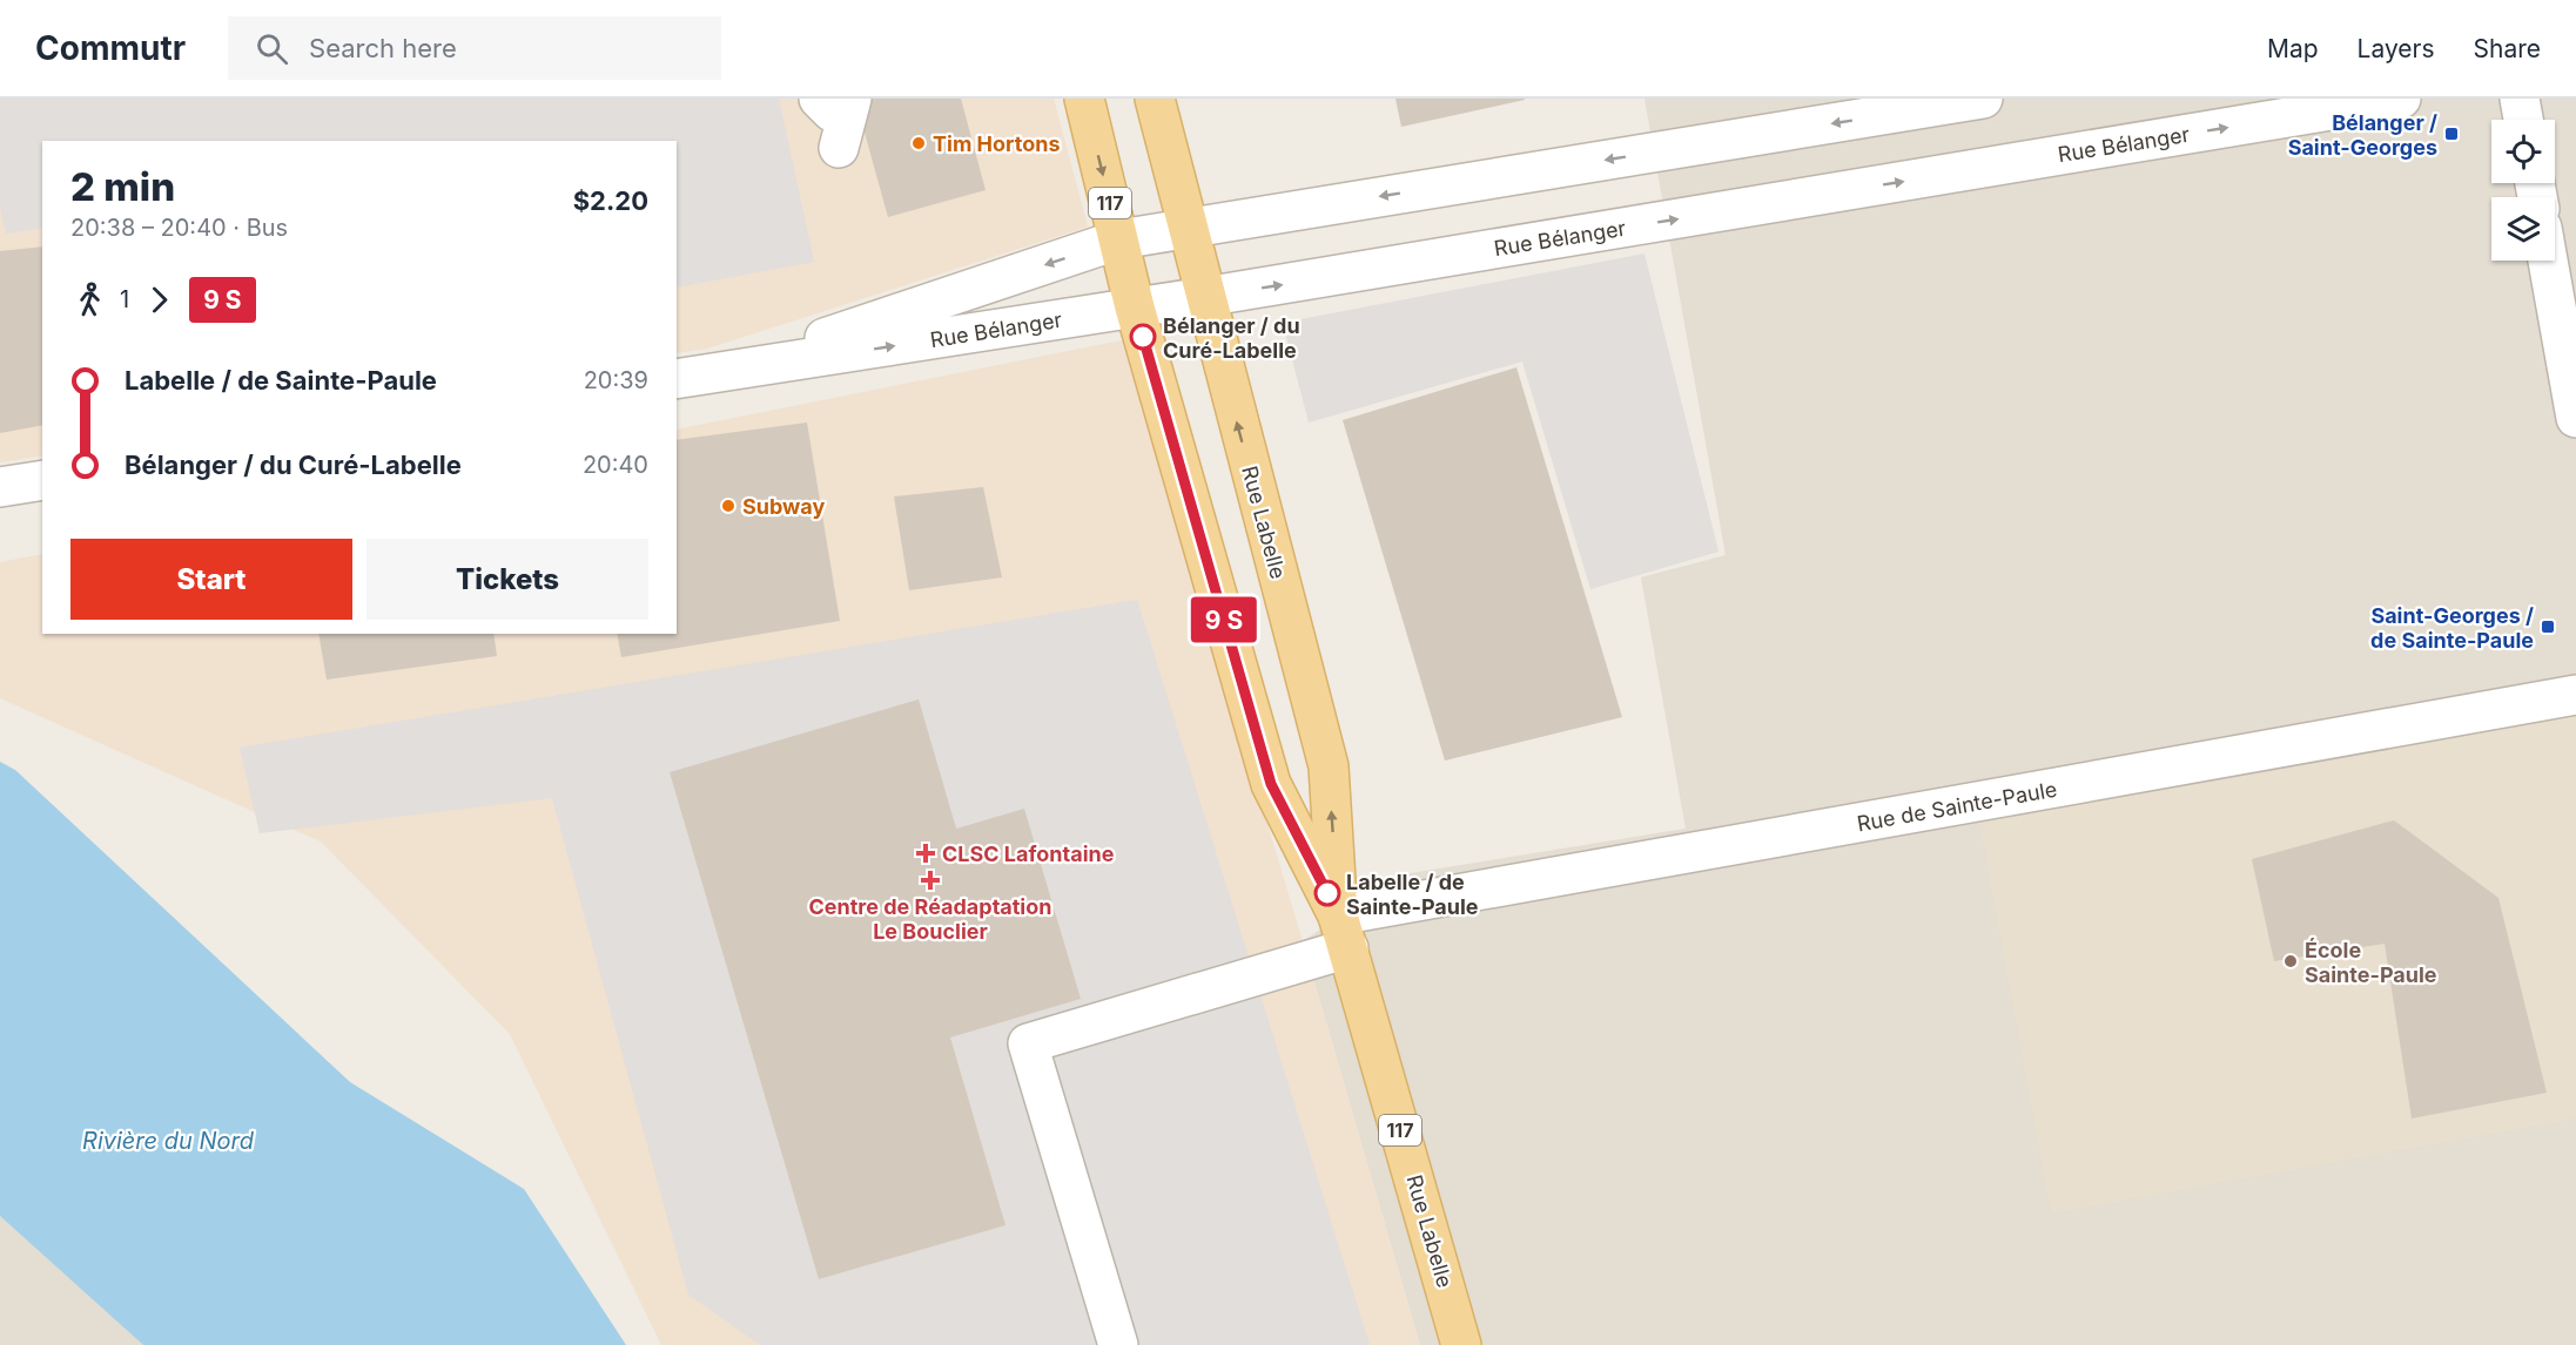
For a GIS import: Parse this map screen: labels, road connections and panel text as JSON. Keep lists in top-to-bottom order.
{
  "streets": {
    "main road": ["117", "Rue Labelle"],
    "street": ["Rue Bélanger", "Rue de Sainte-Paule"]
  },
  "crossings": [
    ["Rue Bélanger", "117"],
    ["Rue Bélanger", "Rue Labelle"],
    ["117", "Rue Labelle"],
    ["Rue Labelle", "Rue de Sainte-Paule"]
  ],
  "water": ["Rivière du Nord"],
  "places": {
    "transit": ["Bélanger / Saint-Georges", "Saint-Georges / de Sainte-Paule"],
    "other": [
      "Tim Hortons",
      "Bélanger / du Curé-Labelle",
      "Subway",
      "Labelle / de Sainte-Paule",
      "École Sainte-Paule"
    ],
    "health": ["CLSC Lafontaine", "Centre de Réadaptation Le Bouclier"]
  },
  "page": {
    "header": "Commutr",
    "search": "Search here",
    "nav": ["Map", "Layers", "Share"],
    "on_map": "9 S",
    "heading": ["2 min", "20:38 – 20:40 · Bus", "$2.20"],
    "legs": ["1", "9 S"],
    "list": [
      {
        "name": "Labelle / de Sainte-Paule",
        "value": "20:39"
      },
      {
        "name": "Bélanger / du Curé-Labelle",
        "value": "20:40"
      }
    ],
    "buttons": ["Start", "Tickets"]
  }
}
